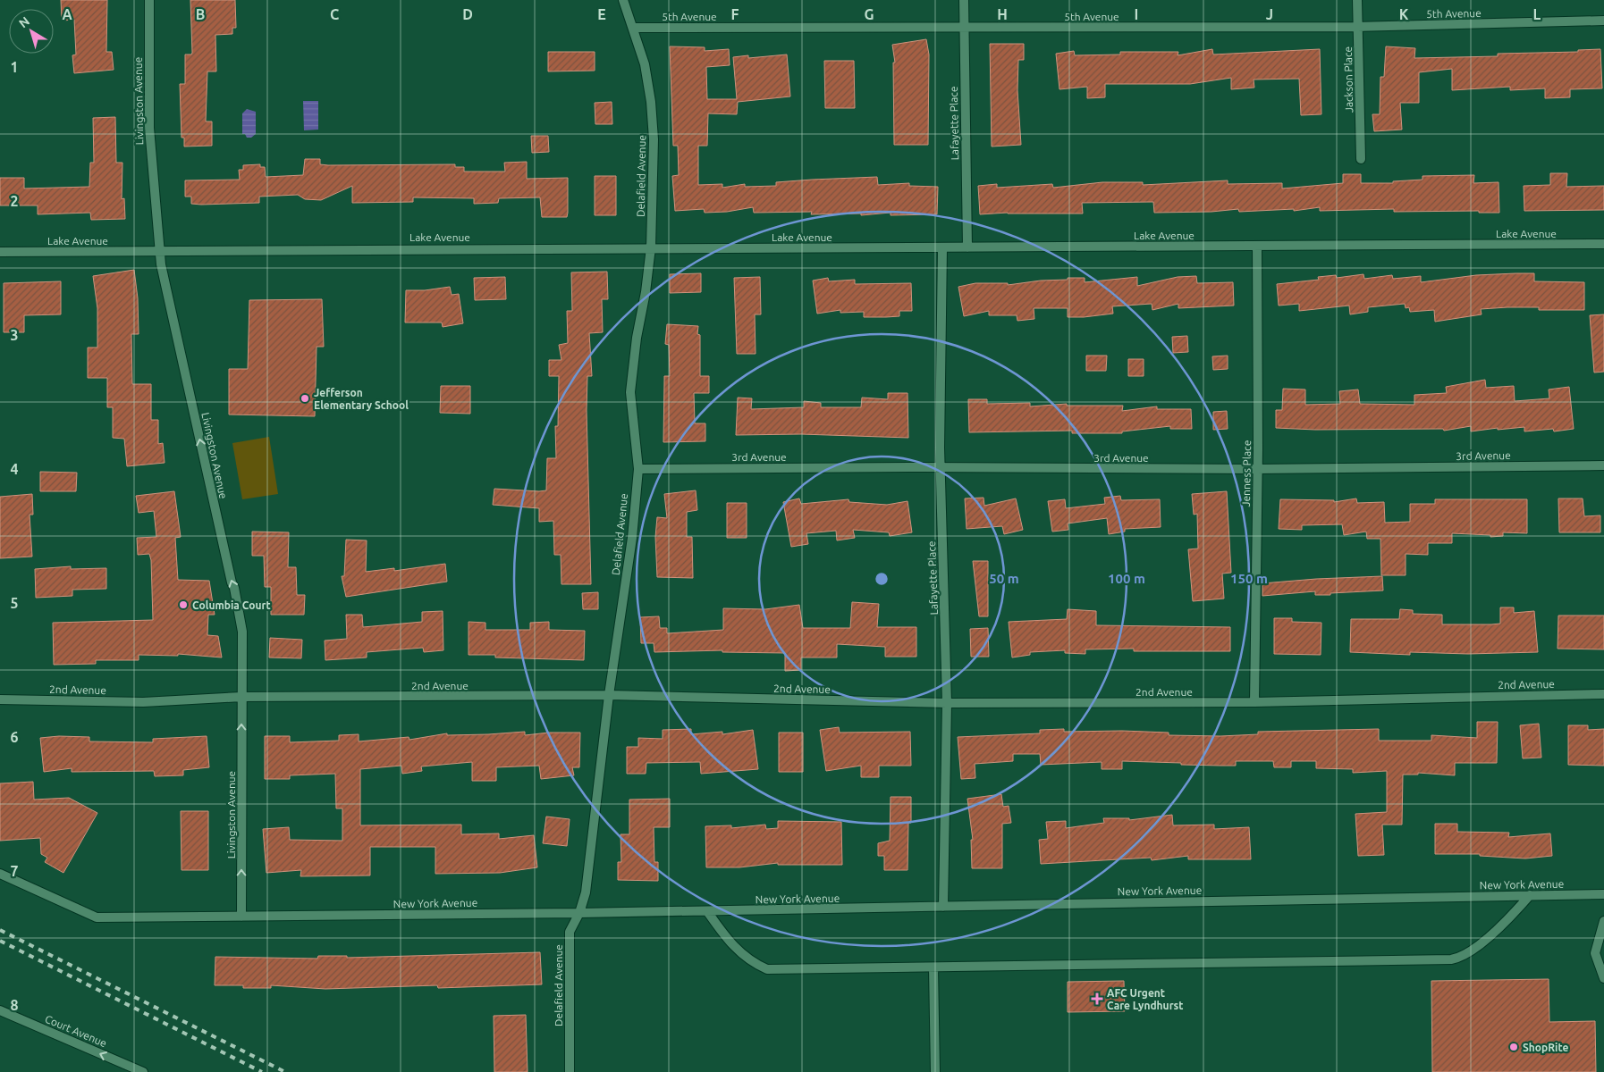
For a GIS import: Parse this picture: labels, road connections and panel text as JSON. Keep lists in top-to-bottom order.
{
  "streets": {
    "street": [
      "5th Avenue",
      "Jackson Place",
      "Livingston Avenue",
      "Lafayette Place",
      "Delafield Avenue",
      "Lake Avenue",
      "3rd Avenue",
      "Jenness Place",
      "2nd Avenue",
      "New York Avenue",
      "Court Avenue"
    ]
  },
  "crossings": [
    ["5th Avenue", "Jackson Place"],
    ["5th Avenue", "Lafayette Place"],
    ["5th Avenue", "Delafield Avenue"],
    ["Livingston Avenue", "Lake Avenue"],
    ["Livingston Avenue", "2nd Avenue"],
    ["Livingston Avenue", "New York Avenue"],
    ["Lafayette Place", "Lake Avenue"],
    ["Lafayette Place", "3rd Avenue"],
    ["Lafayette Place", "2nd Avenue"],
    ["Lafayette Place", "New York Avenue"],
    ["Delafield Avenue", "Lake Avenue"],
    ["Delafield Avenue", "3rd Avenue"],
    ["Delafield Avenue", "2nd Avenue"],
    ["Delafield Avenue", "New York Avenue"],
    ["Lake Avenue", "Jenness Place"],
    ["3rd Avenue", "Jenness Place"],
    ["Jenness Place", "2nd Avenue"]
  ],
  "one_way": ["Livingston Avenue", "Court Avenue"],
  "places": {
    "other": ["Jefferson Elementary School", "Columbia Court", "ShopRite"],
    "health": ["AFC Urgent Care Lyndhurst"]
  },
  "north": "top left",
  "grid": {
    "columns": [
      "A",
      "B",
      "C",
      "D",
      "E",
      "F",
      "G",
      "H",
      "I",
      "J",
      "K",
      "L"
    ],
    "rows": [
      "1",
      "2",
      "3",
      "4",
      "5",
      "6",
      "7",
      "8"
    ]
  },
  "rings": ["50 m", "100 m", "150 m"]
}
